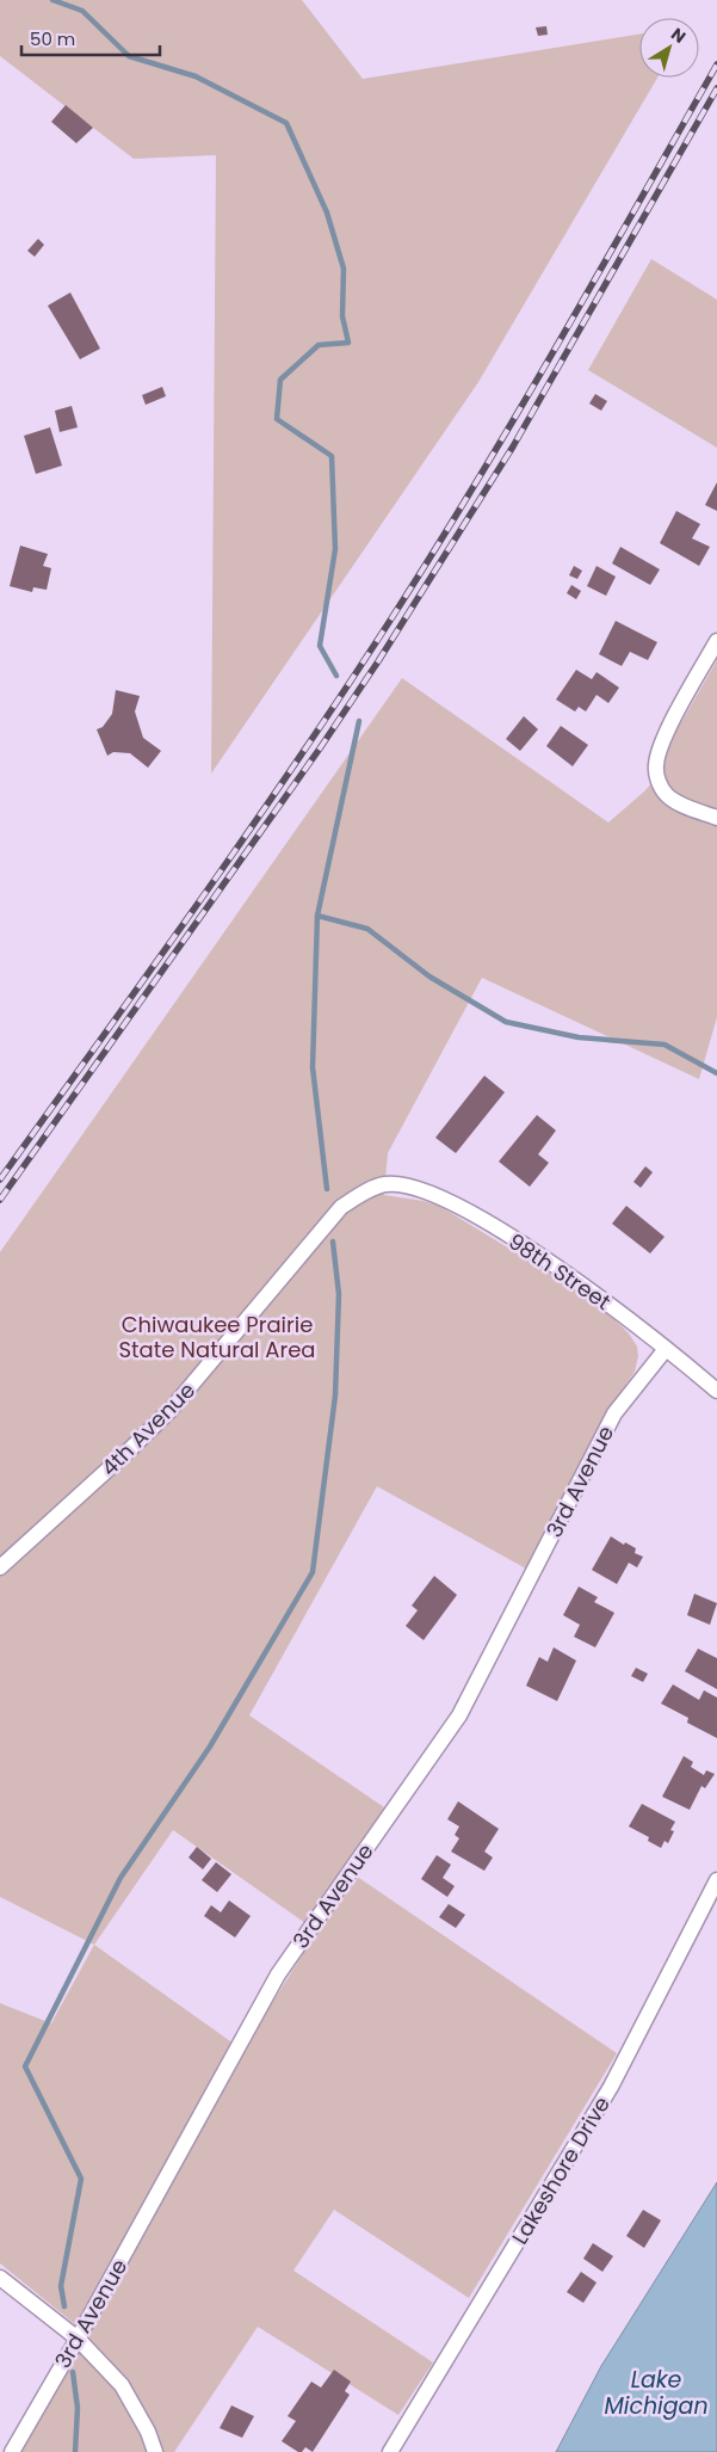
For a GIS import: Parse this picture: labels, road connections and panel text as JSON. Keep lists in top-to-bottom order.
{
  "streets": {
    "street": [
      "98th Street",
      "4th Avenue",
      "3rd Avenue",
      "Lakeshore Drive"
    ]
  },
  "crossings": [
    ["98th Street", "4th Avenue"],
    ["98th Street", "3rd Avenue"]
  ],
  "water": ["Lake Michigan"],
  "parks": ["Chiwaukee Prairie State Natural Area"],
  "scale_bar": "50 m",
  "north": "top right"
}
